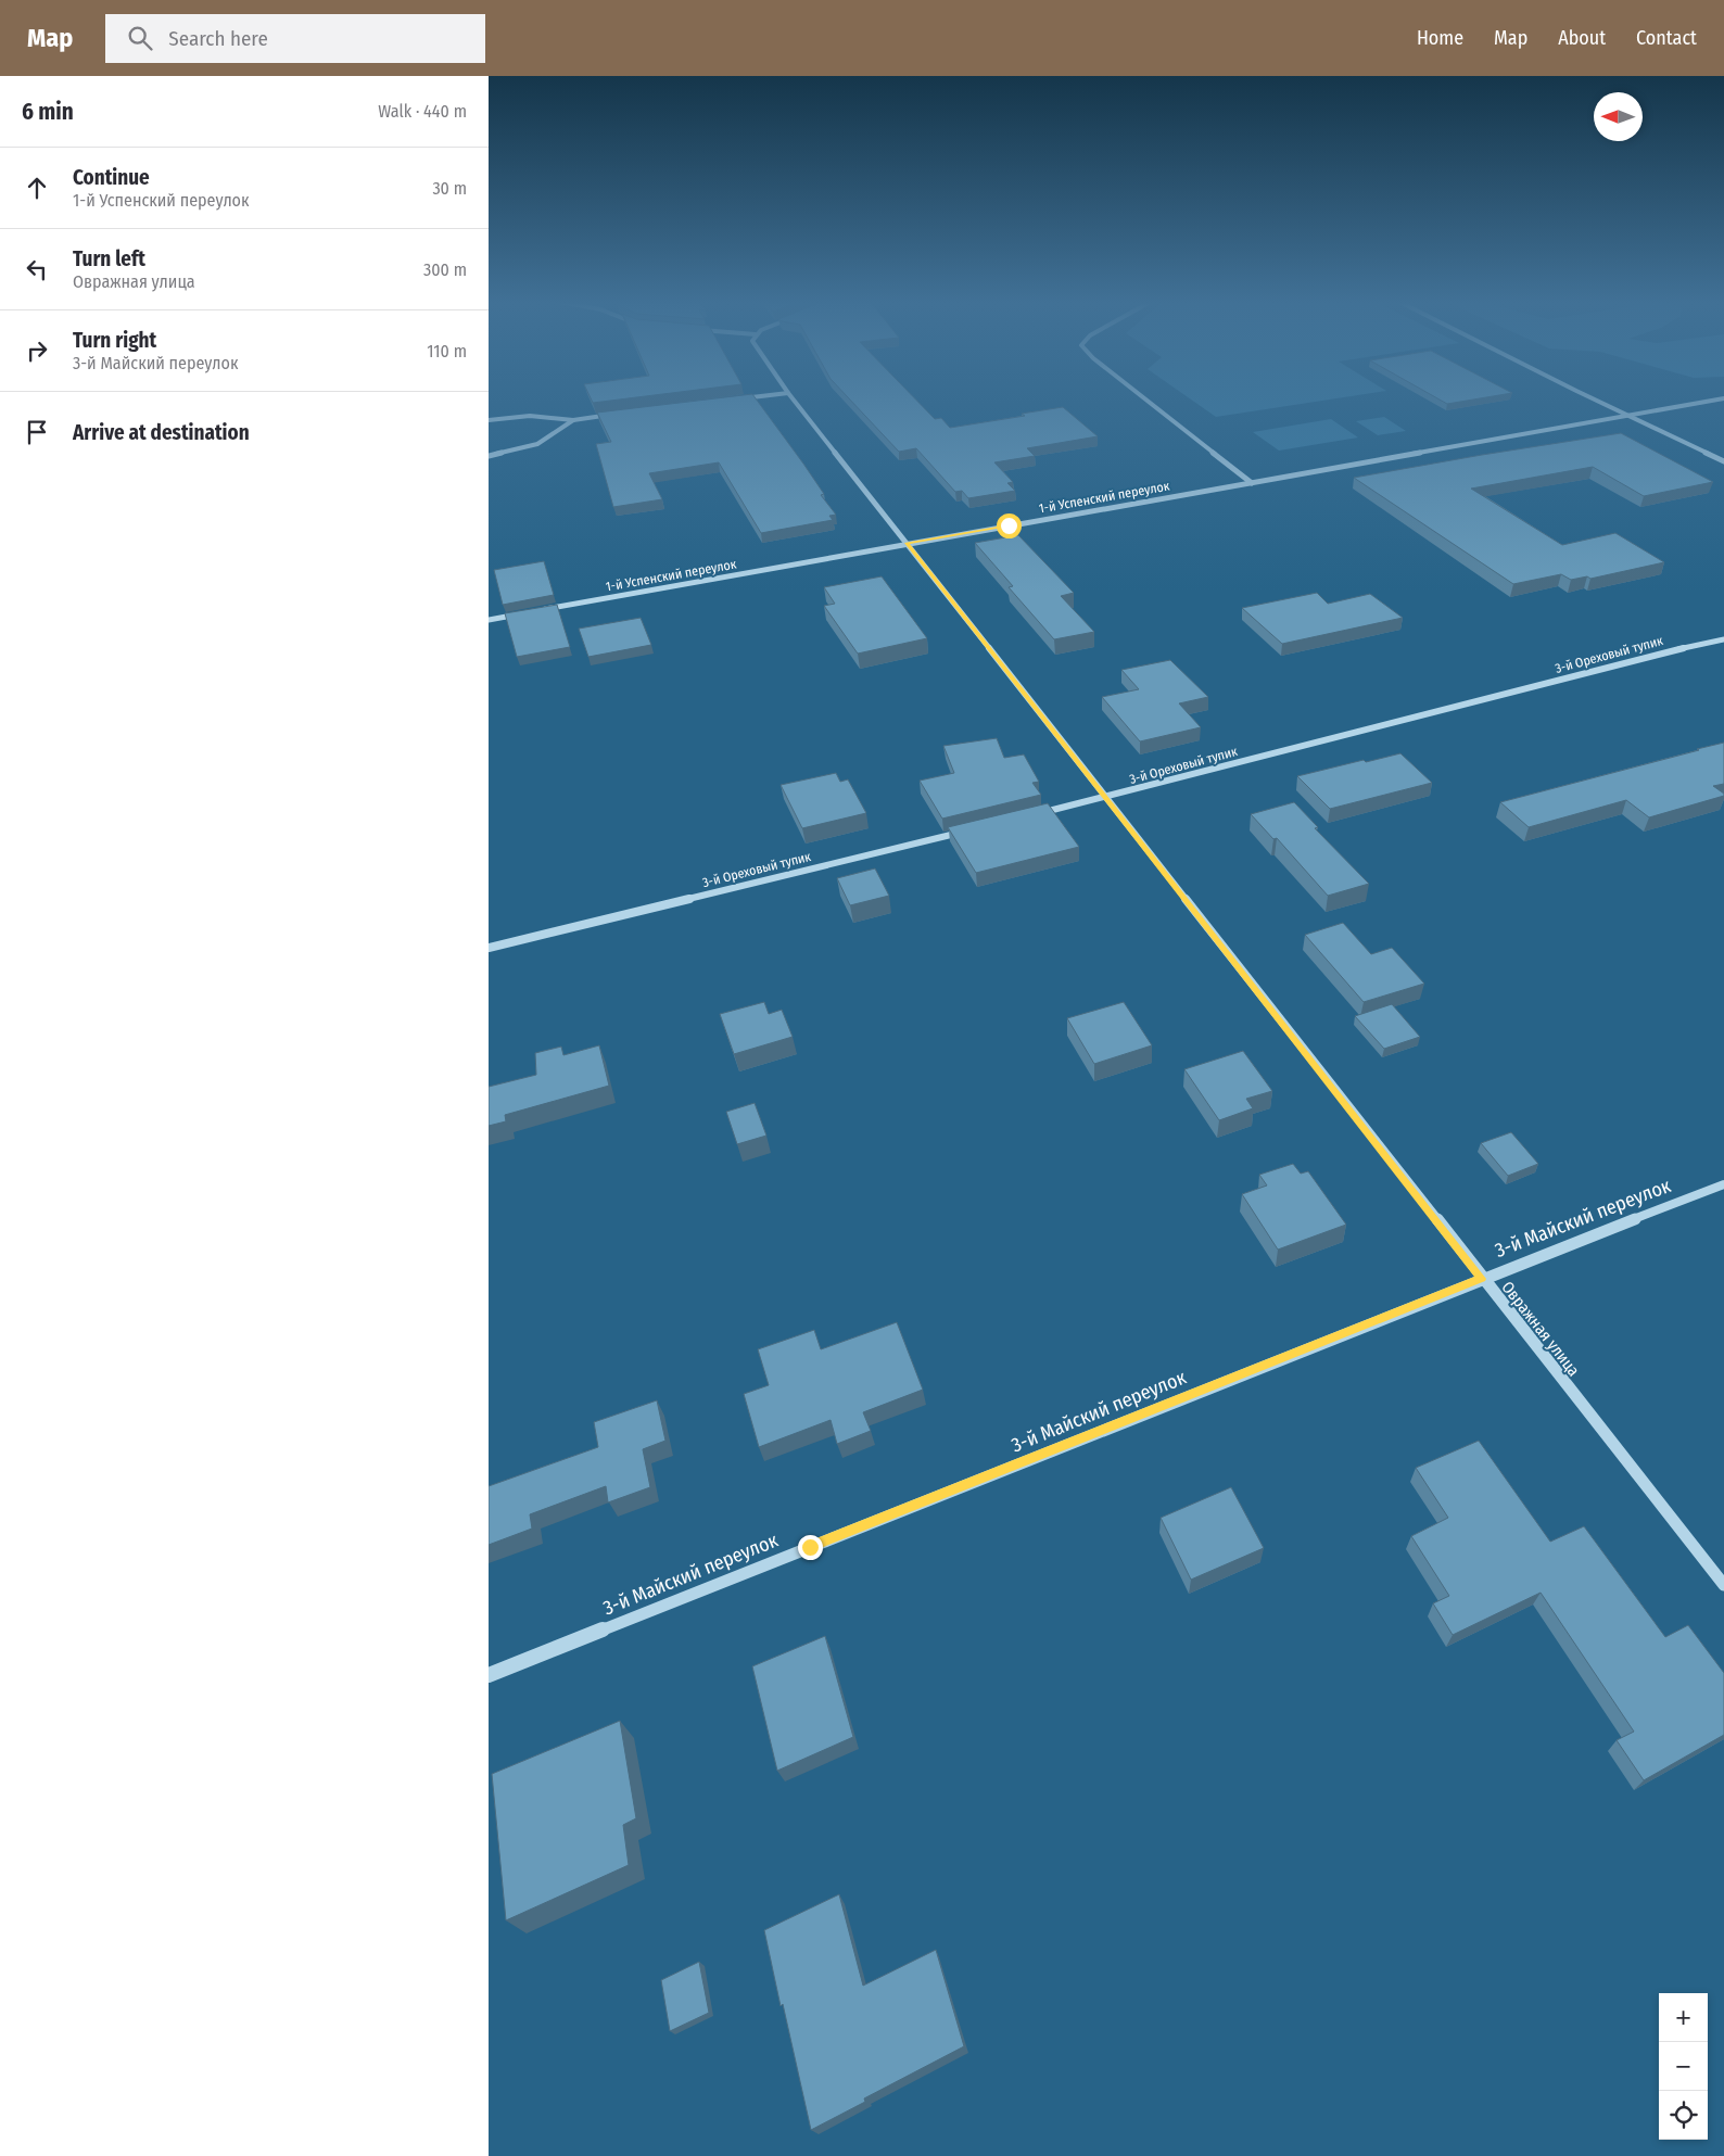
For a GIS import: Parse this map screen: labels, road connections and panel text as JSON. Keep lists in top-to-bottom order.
{
  "streets": {
    "street": [
      "1-й Успенский переулок",
      "3-й Ореховый тупик",
      "3-й Майский переулок",
      "Овражная улица"
    ]
  },
  "crossings": [
    ["1-й Успенский переулок", "Овражная улица"],
    ["3-й Ореховый тупик", "Овражная улица"],
    ["3-й Майский переулок", "Овражная улица"]
  ],
  "north": "left",
  "page": {
    "header": "Map",
    "search": "Search here",
    "nav": [
      "Home",
      "Map",
      "About",
      "Contact"
    ],
    "heading": ["6 min", "Walk · 440 m"],
    "list": [
      ["Continue", "1-й Успенский переулок", "30 m"],
      ["Turn left", "Овражная улица", "300 m"],
      ["Turn right", "3-й Майский переулок", "110 m"],
      "Arrive at destination"
    ],
    "map_buttons": ["+", "−"]
  }
}
